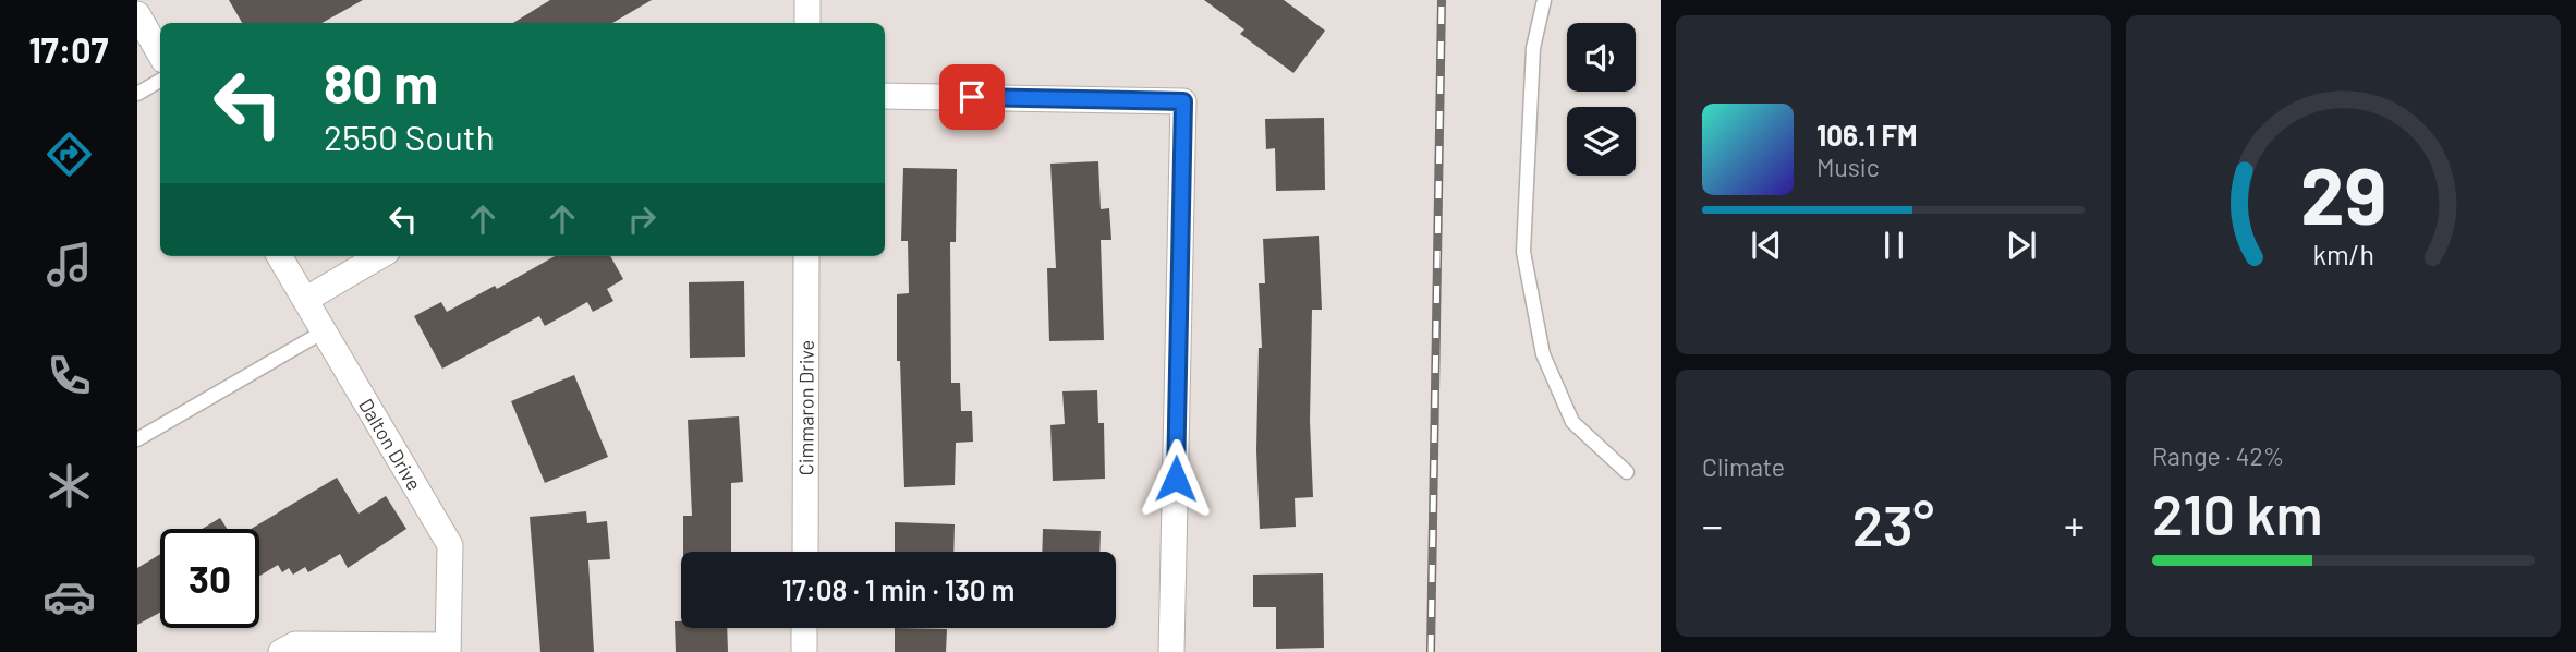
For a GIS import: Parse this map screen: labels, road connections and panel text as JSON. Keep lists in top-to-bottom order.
{
  "streets": {
    "street": ["Cimmaron Drive", "Dalton Drive"]
  },
  "page": {
    "tabs": "17:07",
    "turn": ["80 m", "2550 South"],
    "song": ["106.1 FM", "Music"],
    "tile": [
      "Climate",
      ["Range · 42%", "210 km"]
    ],
    "heat": ["−", "23°", "+"],
    "limit": "30",
    "trip": "17:08 · 1 min · 130 m",
    "gauge": ["29", "km/h"]
  }
}
